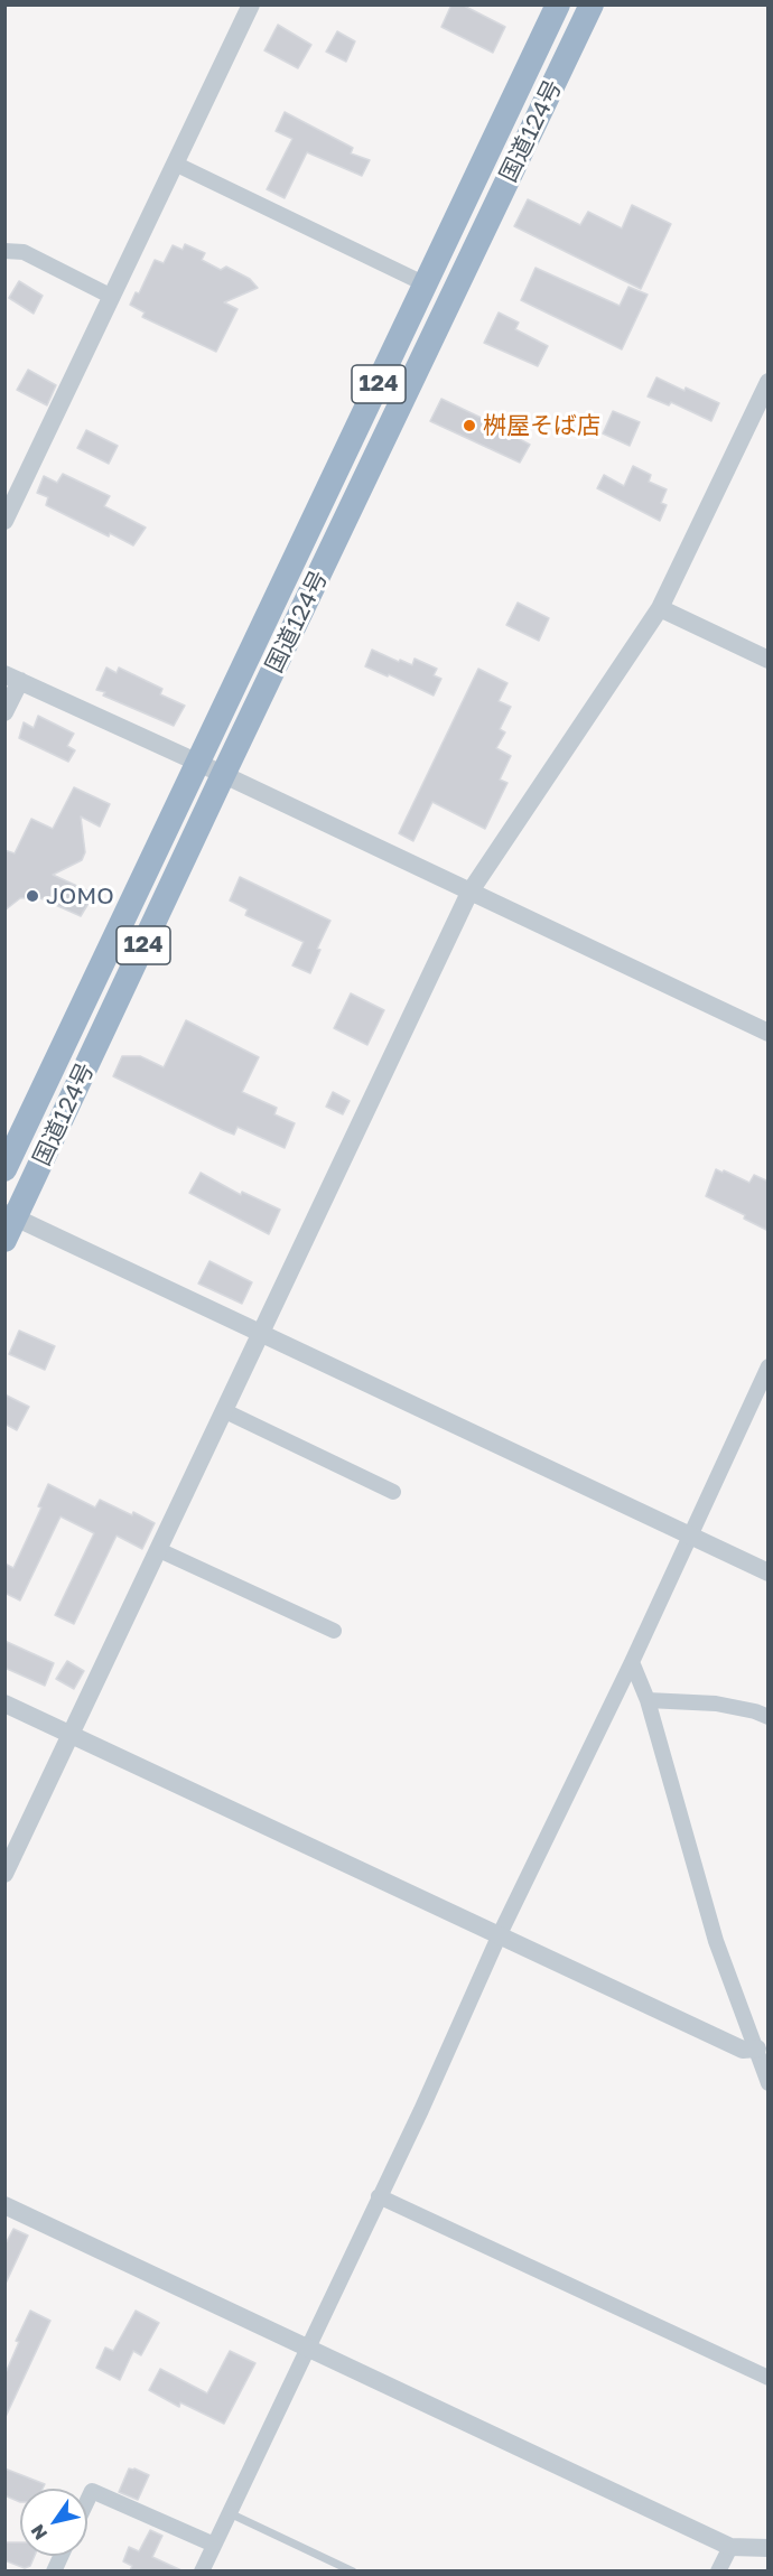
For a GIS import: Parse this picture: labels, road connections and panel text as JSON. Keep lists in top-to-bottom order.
{
  "streets": {
    "highway": ["国道124号", "124"]
  },
  "places": ["桝屋そば店", "JOMO"],
  "north": "bottom left"
}
